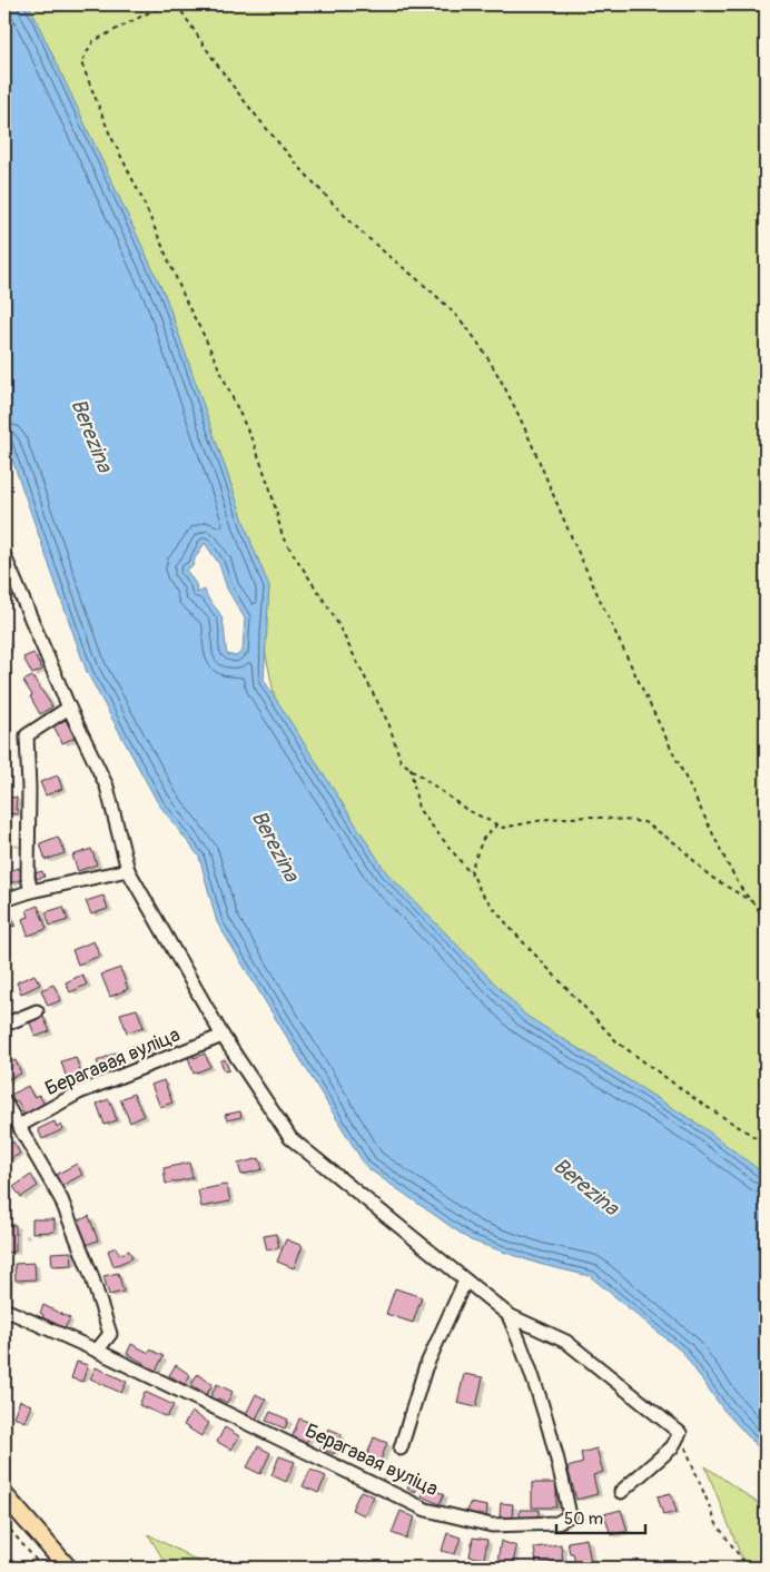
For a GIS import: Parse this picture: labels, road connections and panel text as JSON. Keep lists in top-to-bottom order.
{
  "streets": {
    "street": ["Берагавая вуліца"]
  },
  "water": ["Berezina"],
  "scale_bar": "50 m"
}
